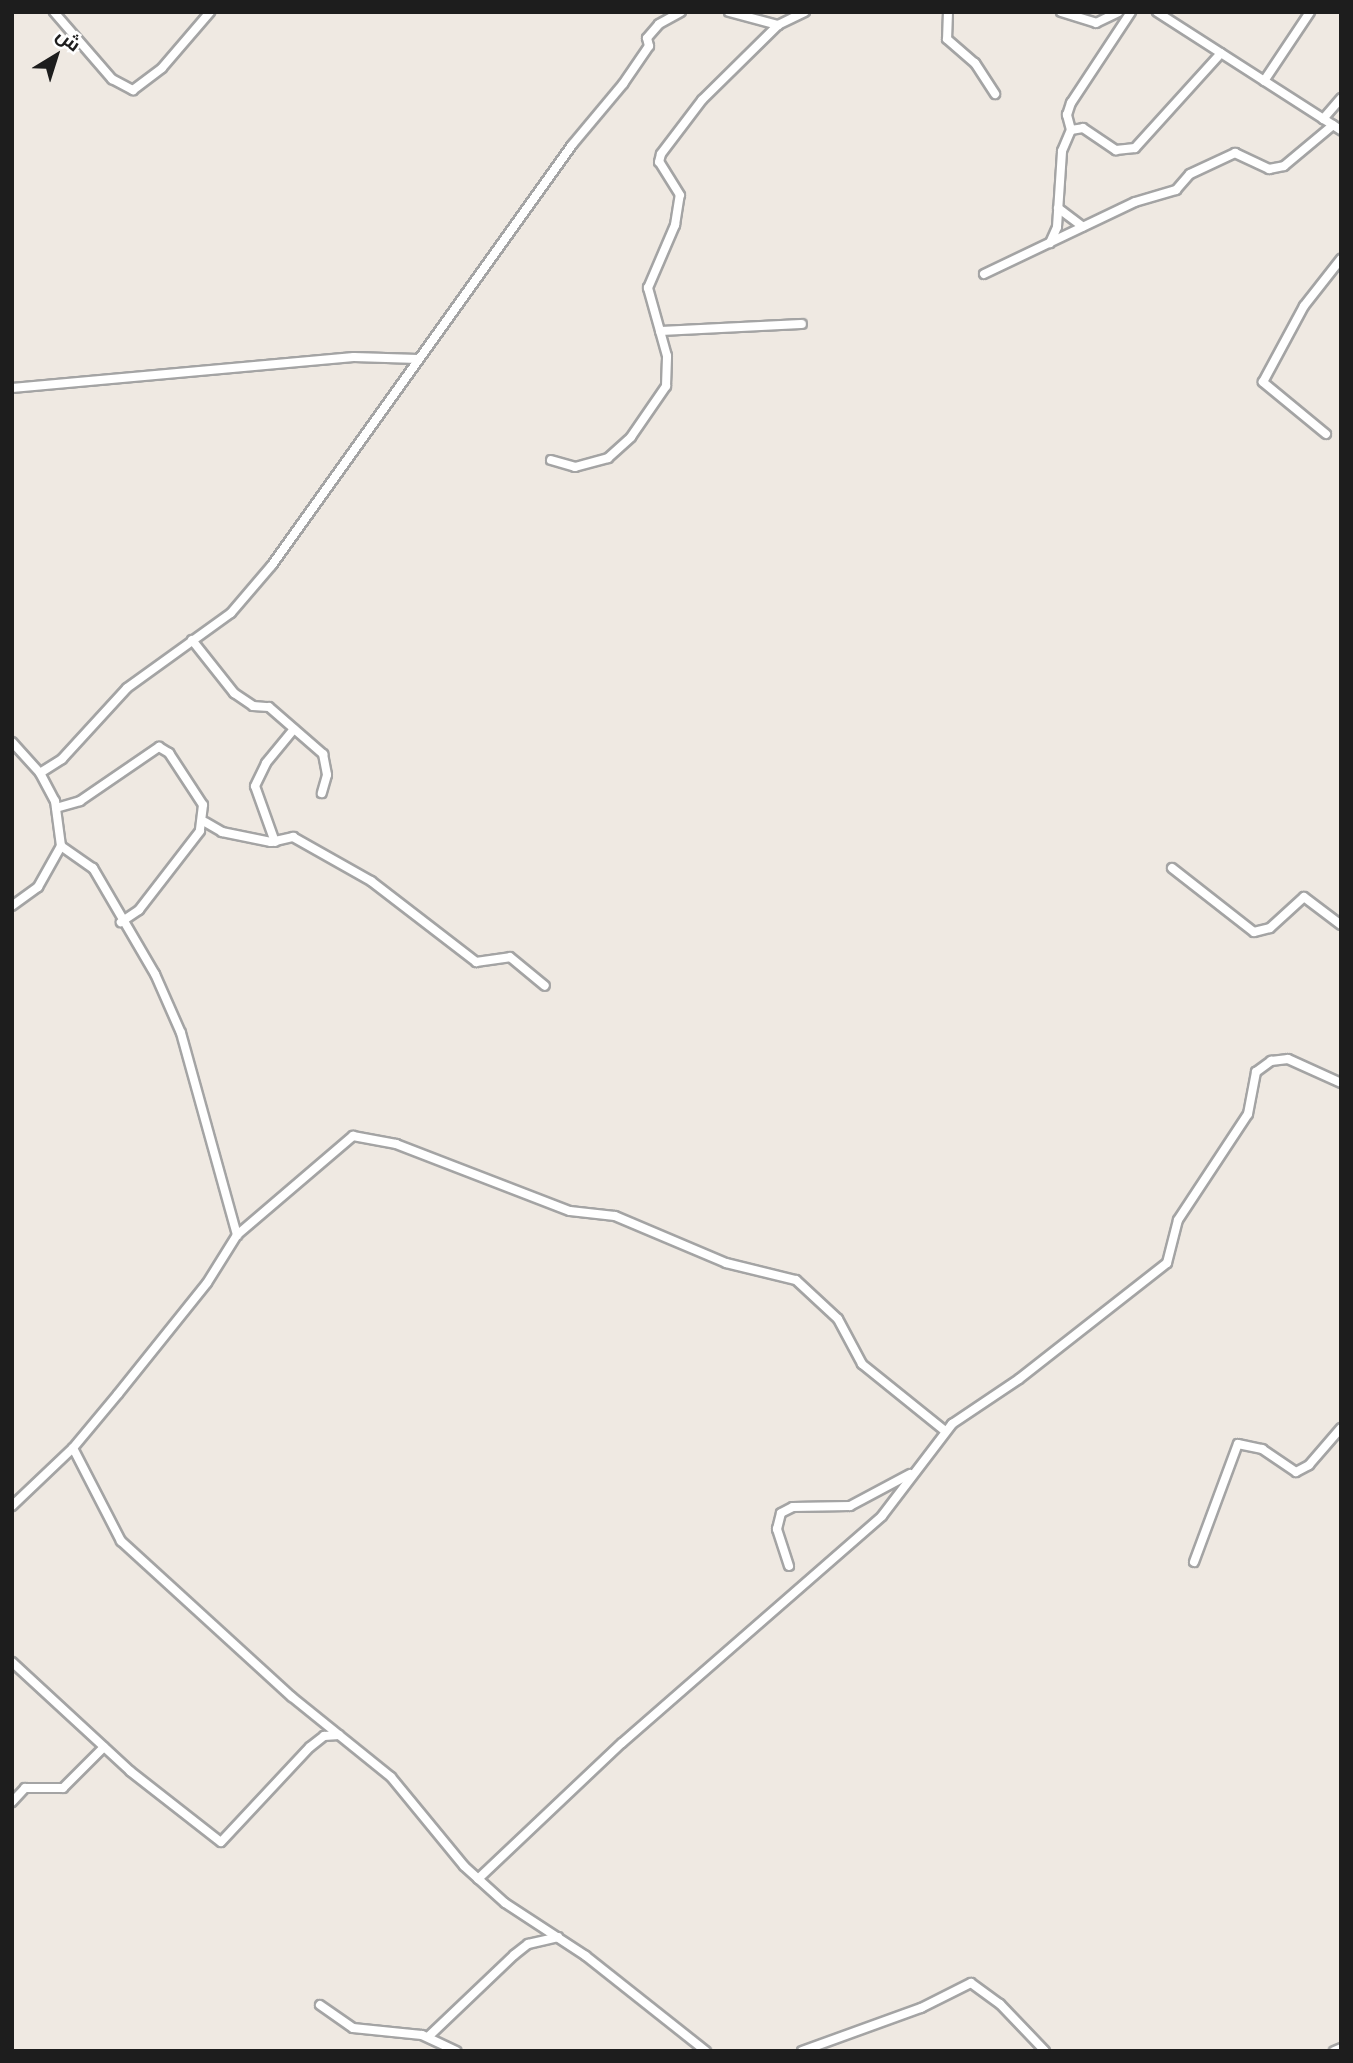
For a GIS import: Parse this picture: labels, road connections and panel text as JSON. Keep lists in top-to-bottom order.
{
  "north": "top right"
}
